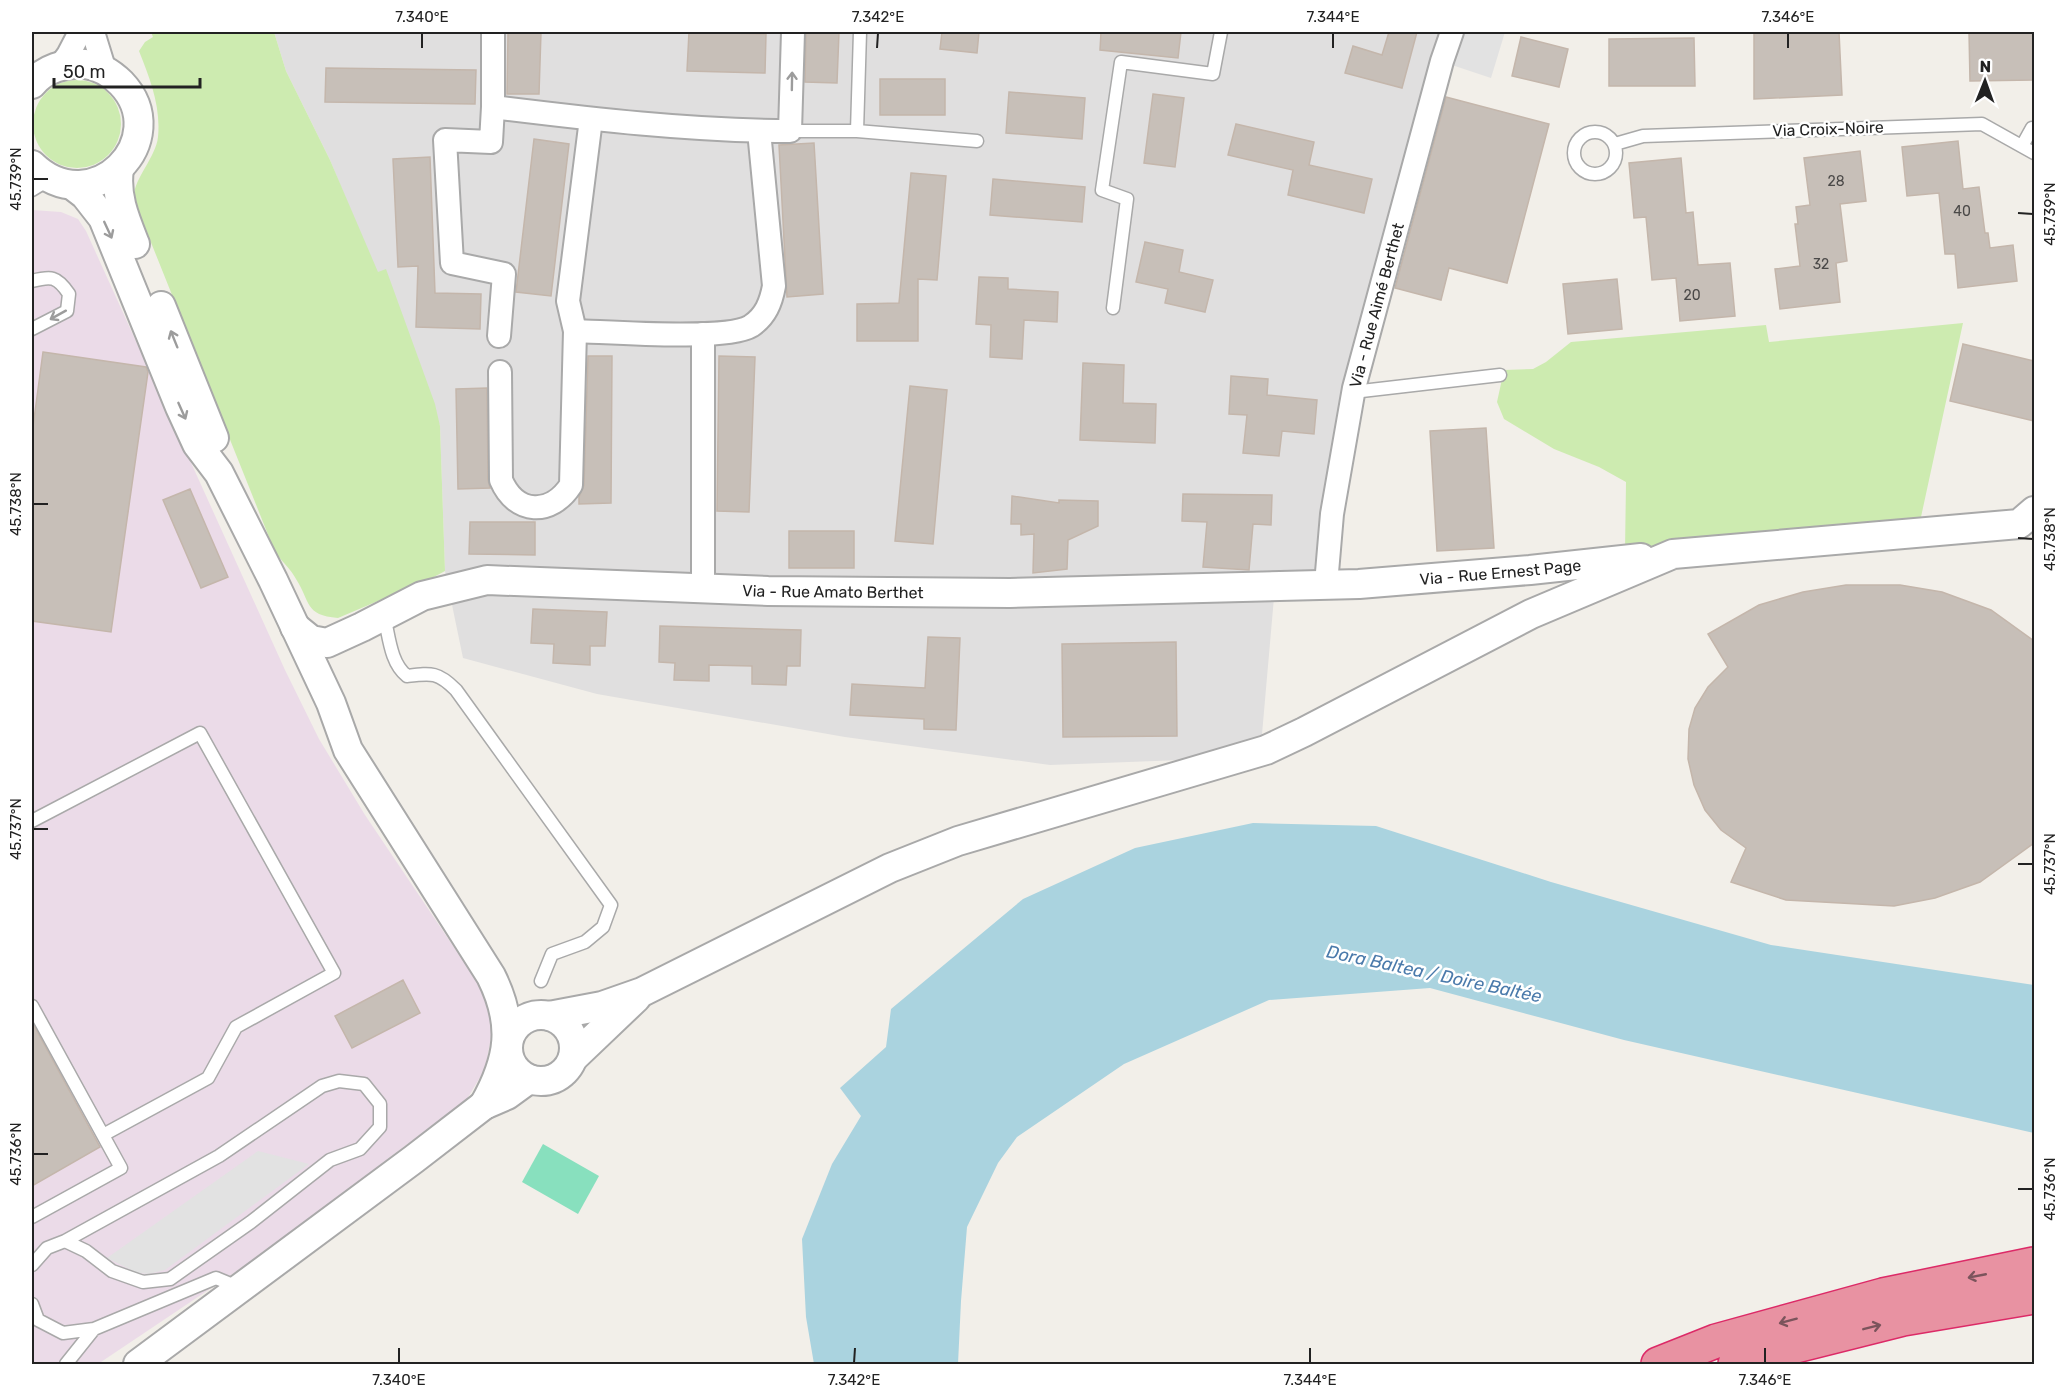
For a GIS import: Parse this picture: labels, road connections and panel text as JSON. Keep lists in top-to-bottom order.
{
  "streets": {
    "street": ["Via - Rue Aimé Berthet", "Via - Rue Ernest Page", "Via - Rue Amato Berthet"],
    "lane": ["Via Croix-Noire"]
  },
  "crossings": [
    ["Via - Rue Aimé Berthet", "Via - Rue Ernest Page"],
    ["Via - Rue Aimé Berthet", "Via - Rue Amato Berthet"],
    ["Via - Rue Ernest Page", "Via - Rue Amato Berthet"]
  ],
  "water": ["Dora Baltea / Doire Baltée"],
  "house_numbers": [
    "28",
    "40",
    "32",
    "20"
  ],
  "scale_bar": "50 m",
  "north": "top",
  "coordinates": [
    "7.340°E",
    "7.342°E",
    "7.344°E",
    "7.346°E",
    "45.739°N",
    "45.738°N",
    "45.737°N",
    "45.736°N"
  ]
}
